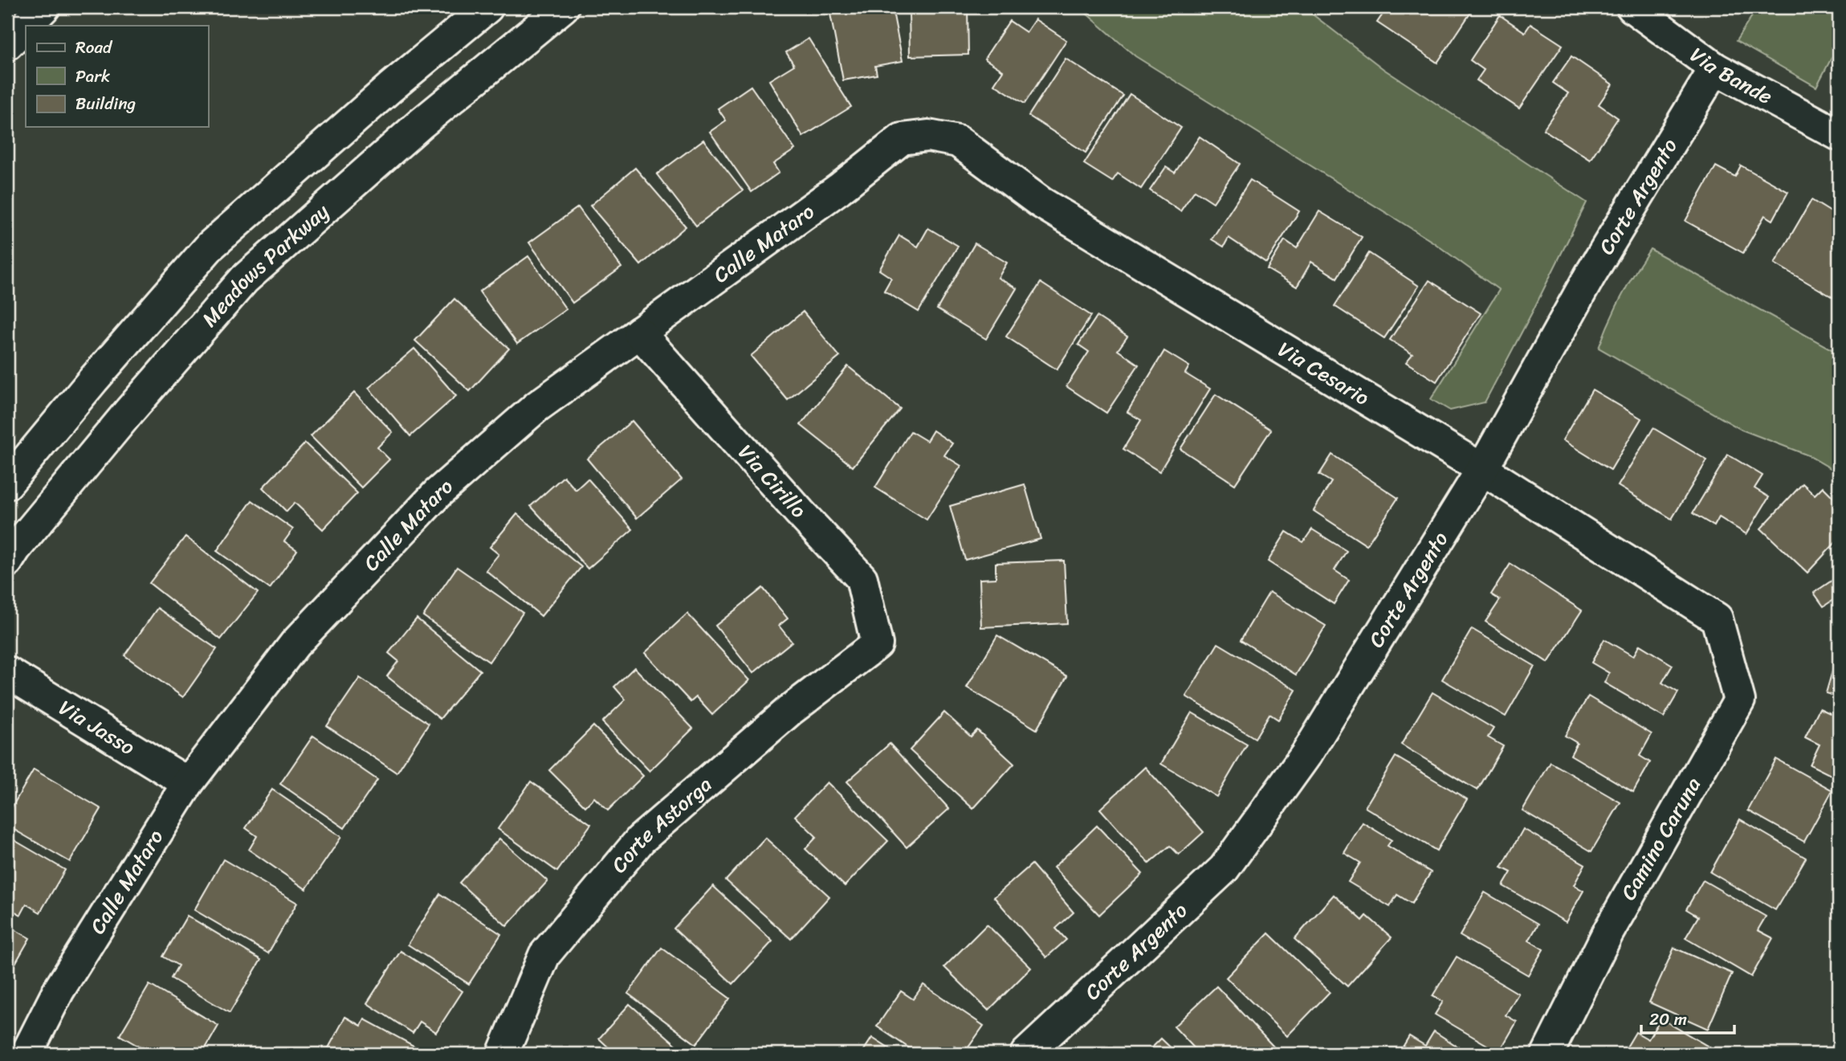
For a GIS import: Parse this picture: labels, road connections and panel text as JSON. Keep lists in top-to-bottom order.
{
  "streets": {
    "street": [
      "Via Bande",
      "Corte Argento",
      "Calle Mataro",
      "Meadows Parkway",
      "Via Cesario",
      "Via Cirillo",
      "Via Jasso",
      "Corte Astorga",
      "Camino Caruna"
    ]
  },
  "crossings": [
    ["Via Bande", "Corte Argento"],
    ["Corte Argento", "Via Cesario"],
    ["Calle Mataro", "Via Cesario"],
    ["Calle Mataro", "Via Cirillo"],
    ["Calle Mataro", "Via Jasso"],
    ["Via Cesario", "Camino Caruna"],
    ["Via Cirillo", "Corte Astorga"]
  ],
  "legend": ["Road", "Park", "Building"],
  "scale_bar": "20 m"
}
